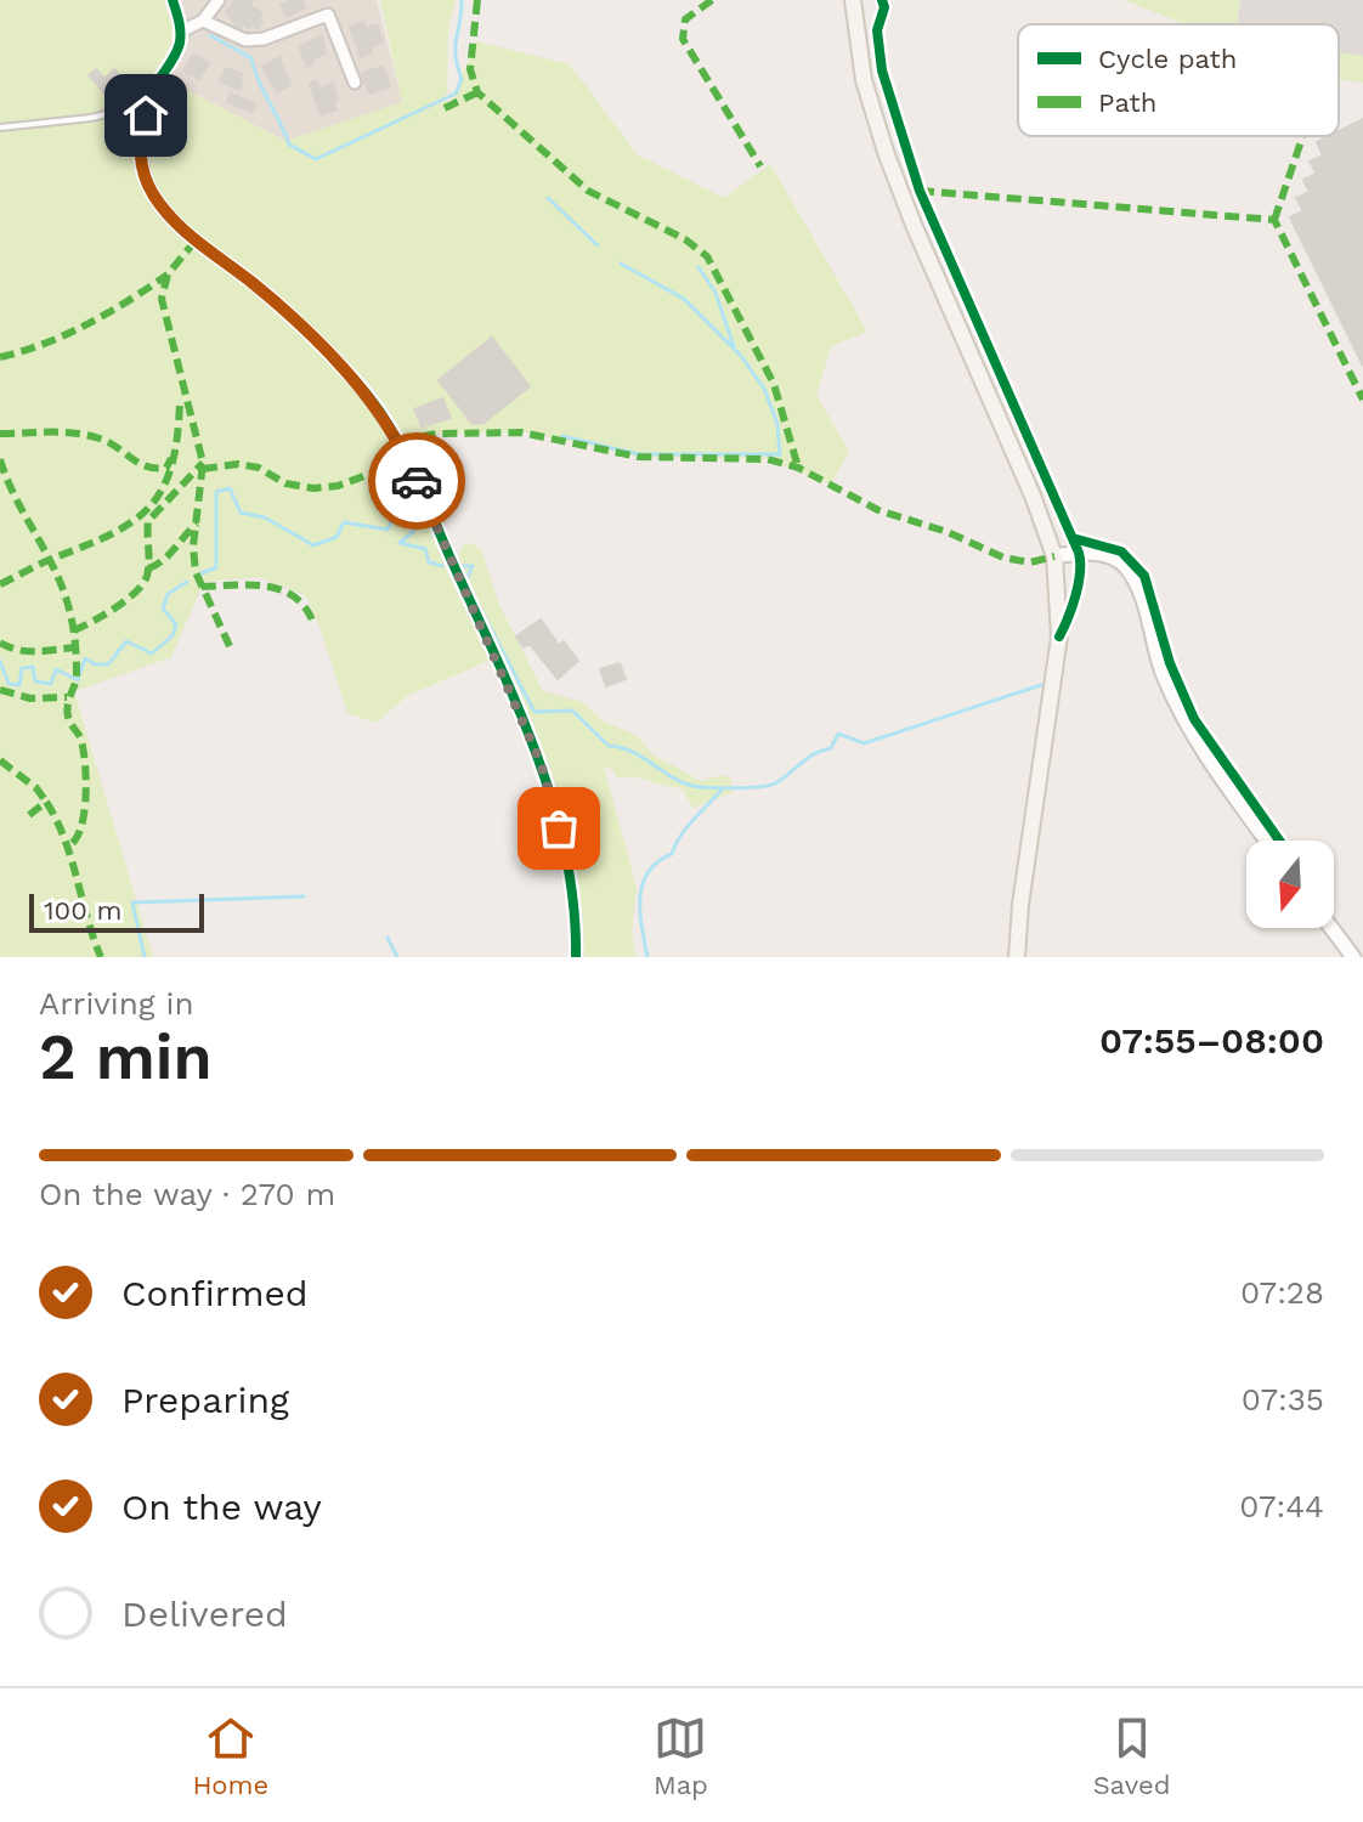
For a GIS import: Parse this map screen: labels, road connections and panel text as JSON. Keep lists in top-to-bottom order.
{
  "legend": ["Cycle path", "Path"],
  "scale_bar": "100 m",
  "north": "bottom",
  "page": {
    "scale": "100 m",
    "heading": ["2 min", "Arriving in", "07:55–08:00"],
    "bar": "On the way · 270 m",
    "list": [
      ["Confirmed", "07:28"],
      ["Preparing", "07:35"],
      ["On the way", "07:44"],
      "Delivered"
    ],
    "tabs": ["Home", "Map", "Saved"]
  }
}
